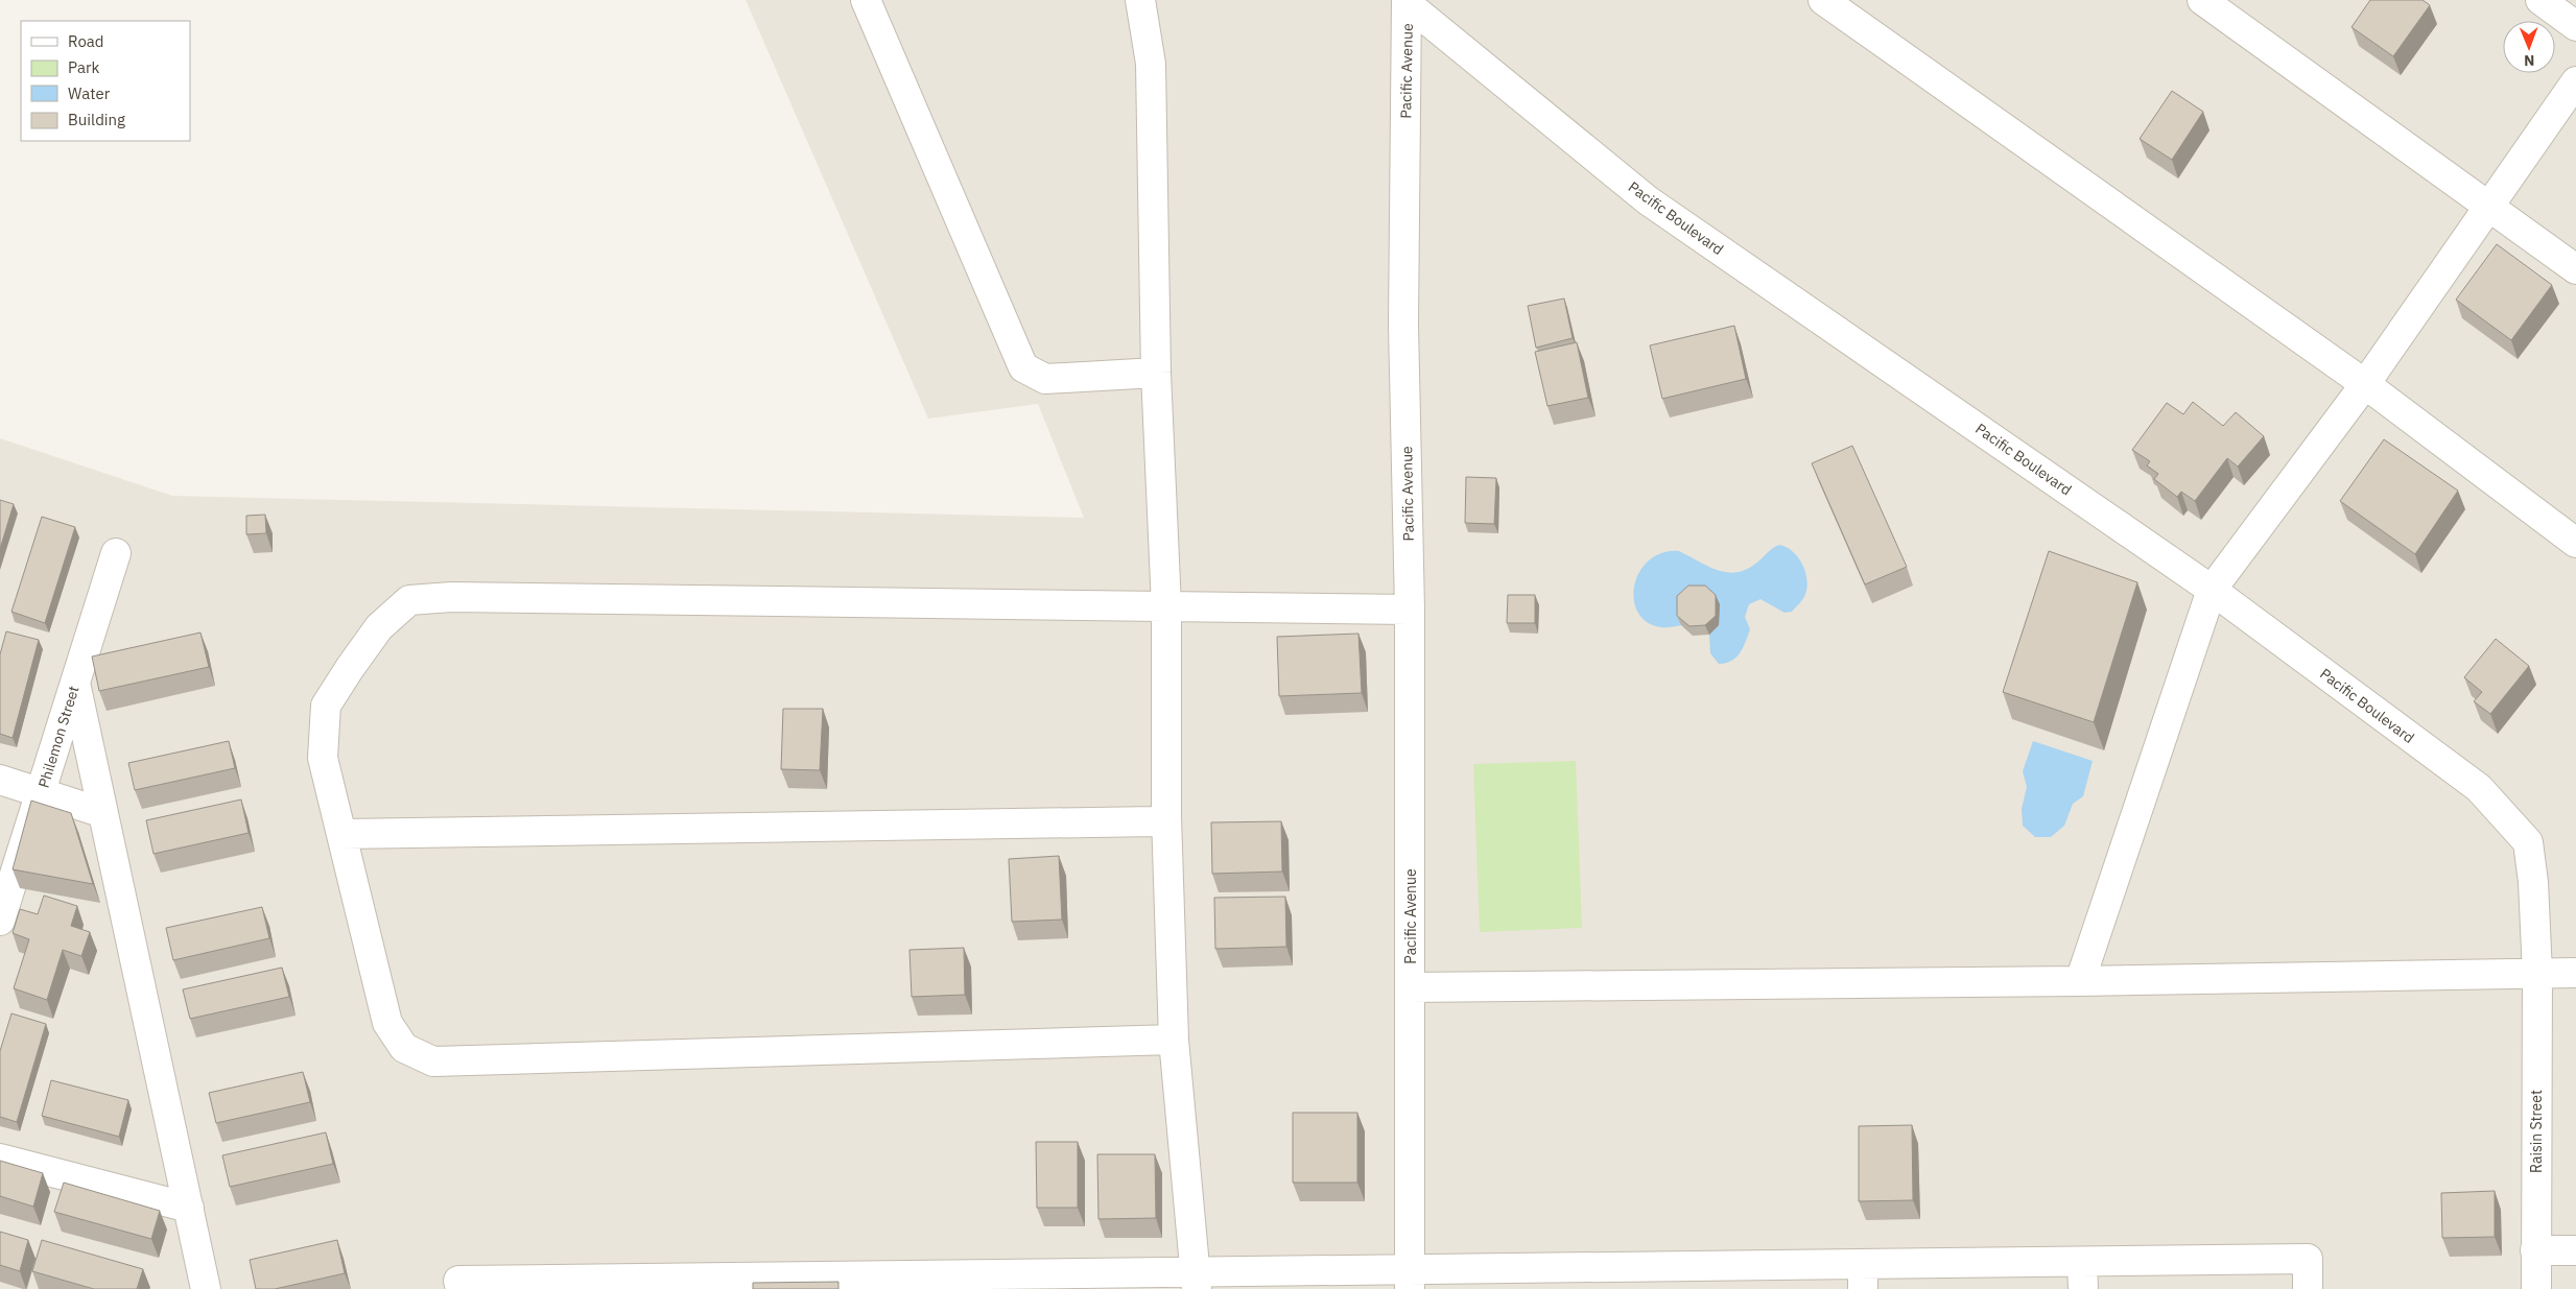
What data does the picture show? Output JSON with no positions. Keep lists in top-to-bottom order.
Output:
{
  "streets": {
    "street": [
      "Pacific Avenue",
      "Pacific Boulevard",
      "Philemon Street",
      "Raisin Street"
    ]
  },
  "crossings": [
    ["Pacific Avenue", "Pacific Boulevard"],
    ["Pacific Boulevard", "Raisin Street"]
  ],
  "legend": [
    "Road",
    "Park",
    "Water",
    "Building"
  ],
  "north": "bottom"
}
